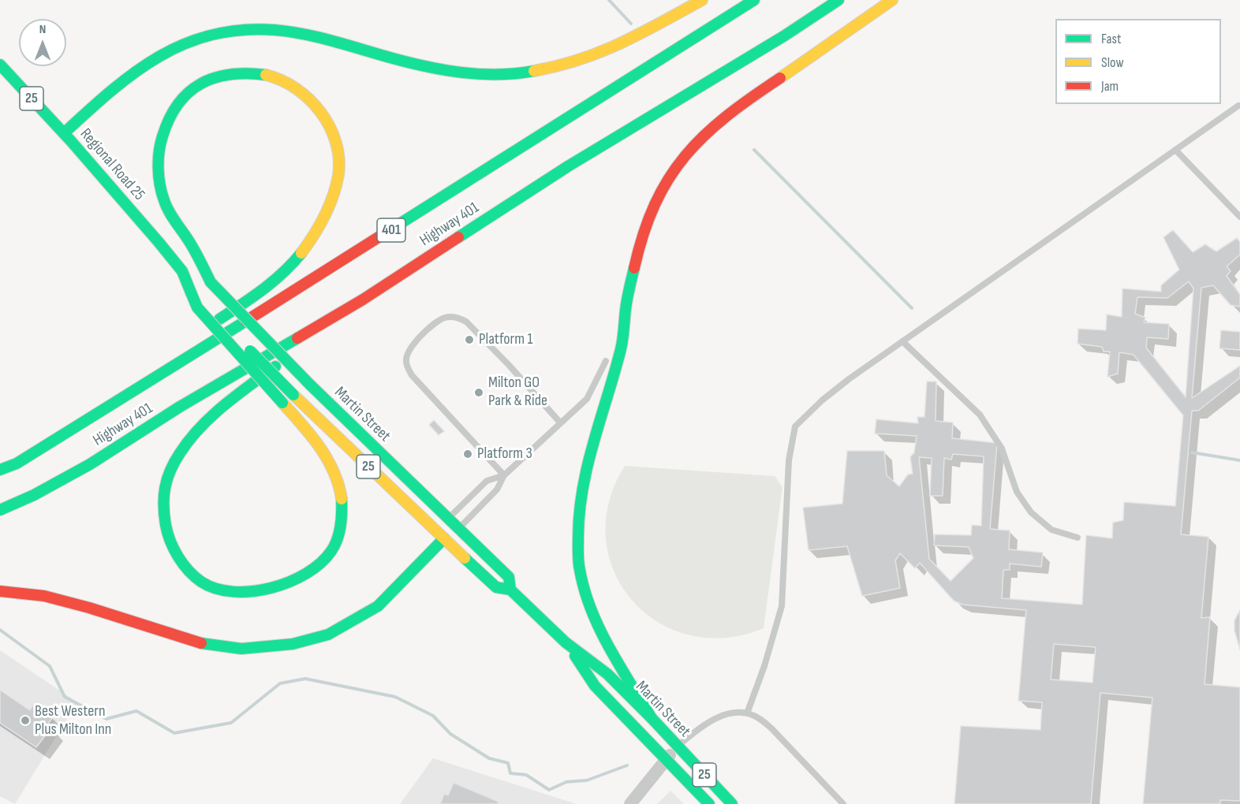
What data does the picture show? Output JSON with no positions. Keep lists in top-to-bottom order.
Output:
{
  "streets": {
    "main road": [
      "25",
      "Regional Road 25",
      "Highway 401",
      "401",
      "Martin Street"
    ]
  },
  "crossings": [
    ["Regional Road 25", "Highway 401"],
    ["Regional Road 25", "Martin Street"]
  ],
  "places": [
    "Platform 1",
    "Milton GO Park & Ride",
    "Platform 3",
    "Best Western Plus Milton Inn"
  ],
  "legend": ["Fast", "Slow", "Jam"],
  "north": "top"
}
